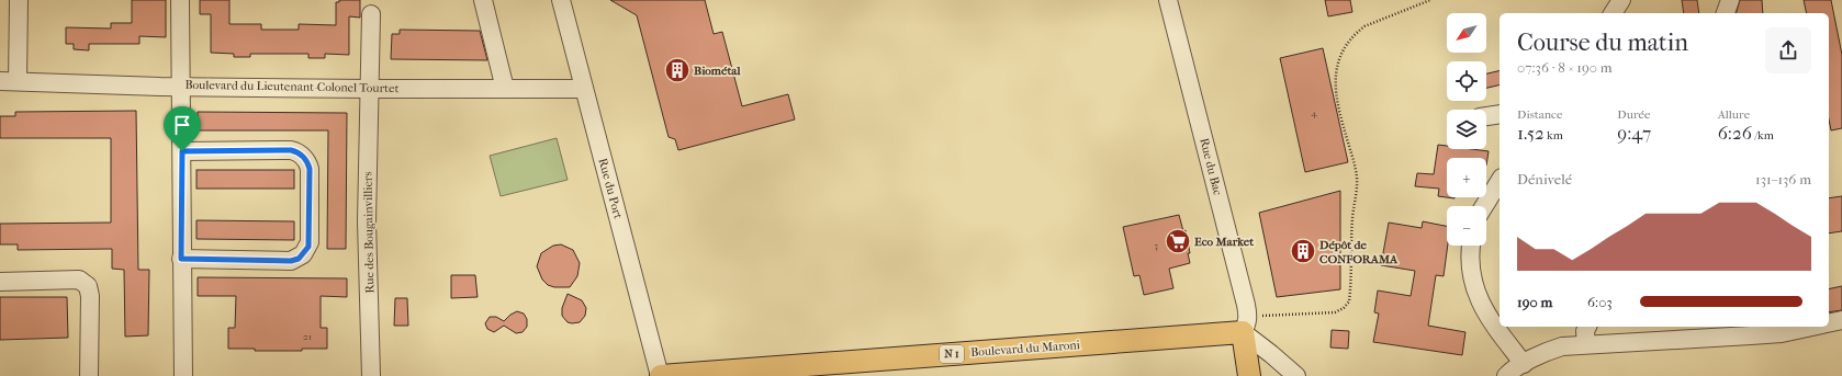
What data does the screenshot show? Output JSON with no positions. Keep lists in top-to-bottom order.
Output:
{
  "streets": {
    "main road": ["Boulevard du Maroni", "N 1"],
    "street": [
      "Boulevard du Lieutenant-Colonel Tourtet",
      "Rue du Bac",
      "Rue du Port",
      "Rue des Bougainvilliers"
    ]
  },
  "crossings": [
    ["Boulevard du Lieutenant-Colonel Tourtet", "Rue du Port"],
    ["Boulevard du Lieutenant-Colonel Tourtet", "Rue des Bougainvilliers"],
    ["Rue du Bac", "Boulevard du Maroni"],
    ["Rue du Port", "Boulevard du Maroni"]
  ],
  "places": {
    "building": ["Biométal", "Dépôt de CONFORAMA"],
    "supermarket": ["Eco Market"]
  },
  "house_numbers": ["4", "3", "21"],
  "north": "bottom left",
  "page": {
    "map_buttons": ["+", "−"],
    "heading": ["Course du matin", "07:36 · 8 × 190 m"],
    "stats": [
      ["Distance", "1.52 km"],
      ["Durée", "9:47"],
      ["Allure", "6:26 /km"]
    ],
    "chart": ["Dénivelé", "131–136 m"],
    "list": [
      {
        "name": "190 m",
        "note": "6:03"
      }
    ]
  }
}
